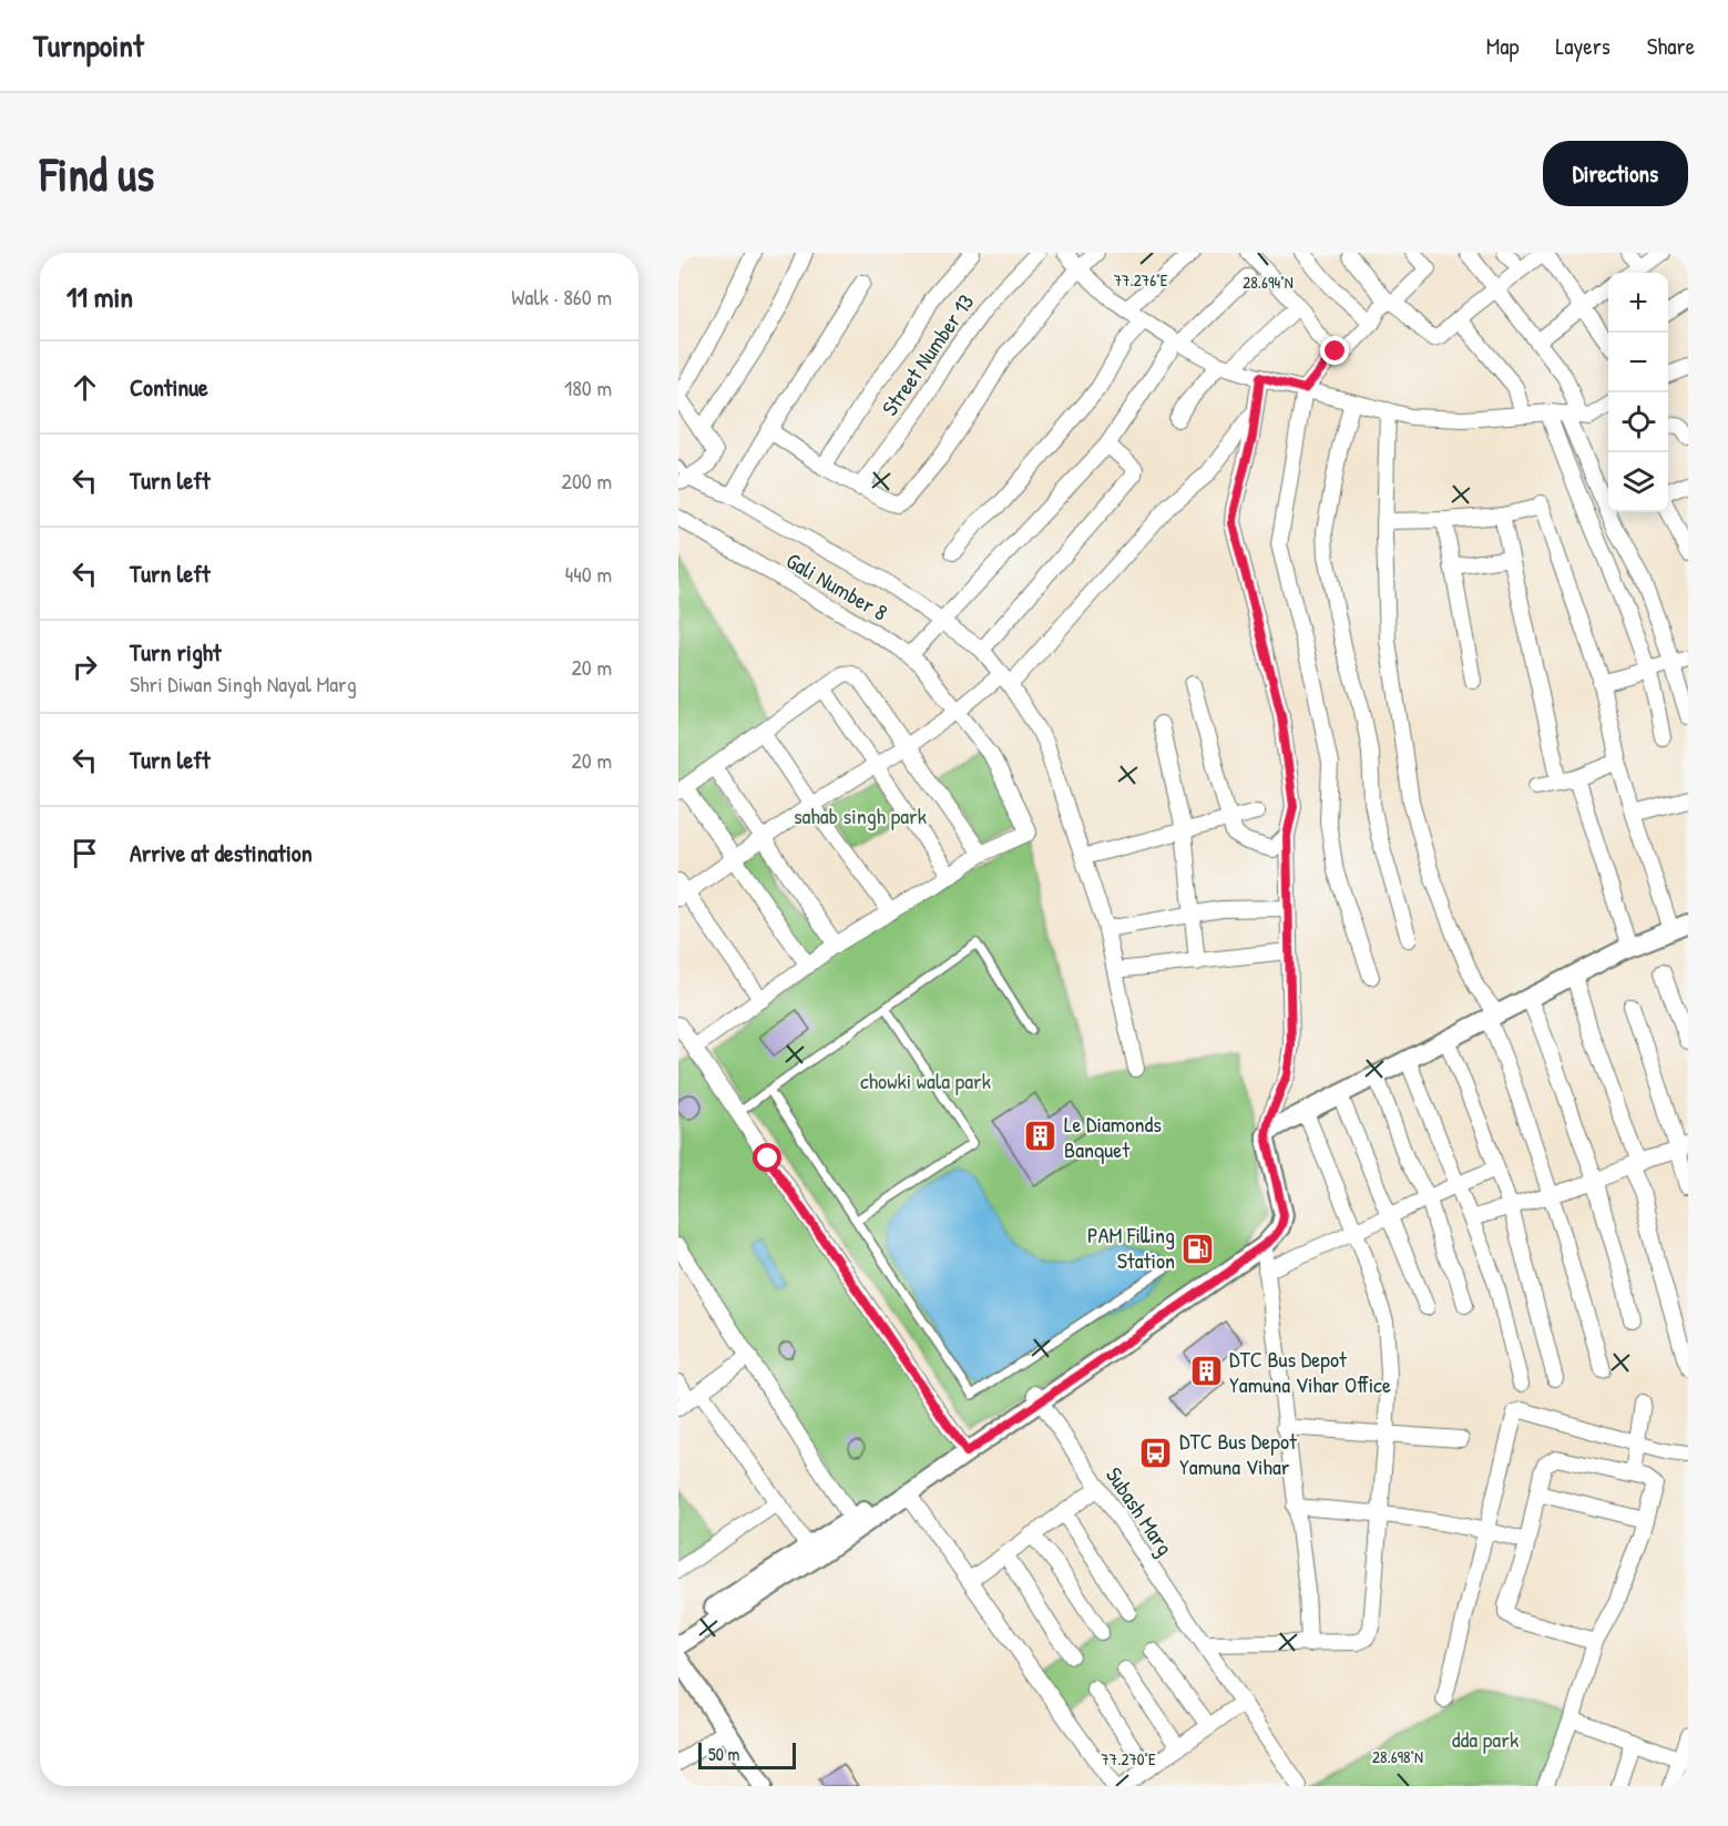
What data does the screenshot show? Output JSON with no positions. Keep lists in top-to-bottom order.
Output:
{
  "streets": {
    "street": ["Street Number 13", "Gali Number 8", "Subash Marg"]
  },
  "parks": ["sahab singh park", "chowki wala park", "dda park"],
  "places": {
    "building": ["Le Diamonds Banquet", "DTC Bus Depot Yamuna Vihar Office"],
    "fuel station": ["PAM Filling Station"],
    "bus stop": ["DTC Bus Depot Yamuna Vihar"]
  },
  "scale_bar": "50 m",
  "page": {
    "header": "Turnpoint",
    "nav": ["Map", "Layers", "Share"],
    "buttons": "Directions",
    "title": "Find us",
    "heading": ["11 min", "Walk · 860 m"],
    "map_buttons": ["+", "−"],
    "list": [
      ["Continue", "180 m"],
      ["Turn left", "200 m"],
      ["Turn left", "440 m"],
      ["Turn right", "Shri Diwan Singh Nayal Marg", "20 m"],
      ["Turn left", "20 m"],
      "Arrive at destination"
    ],
    "scale": "50 m"
  },
  "coordinates": [
    "77.276°E",
    "28.694°N",
    "28.698°N",
    "77.270°E"
  ]
}
